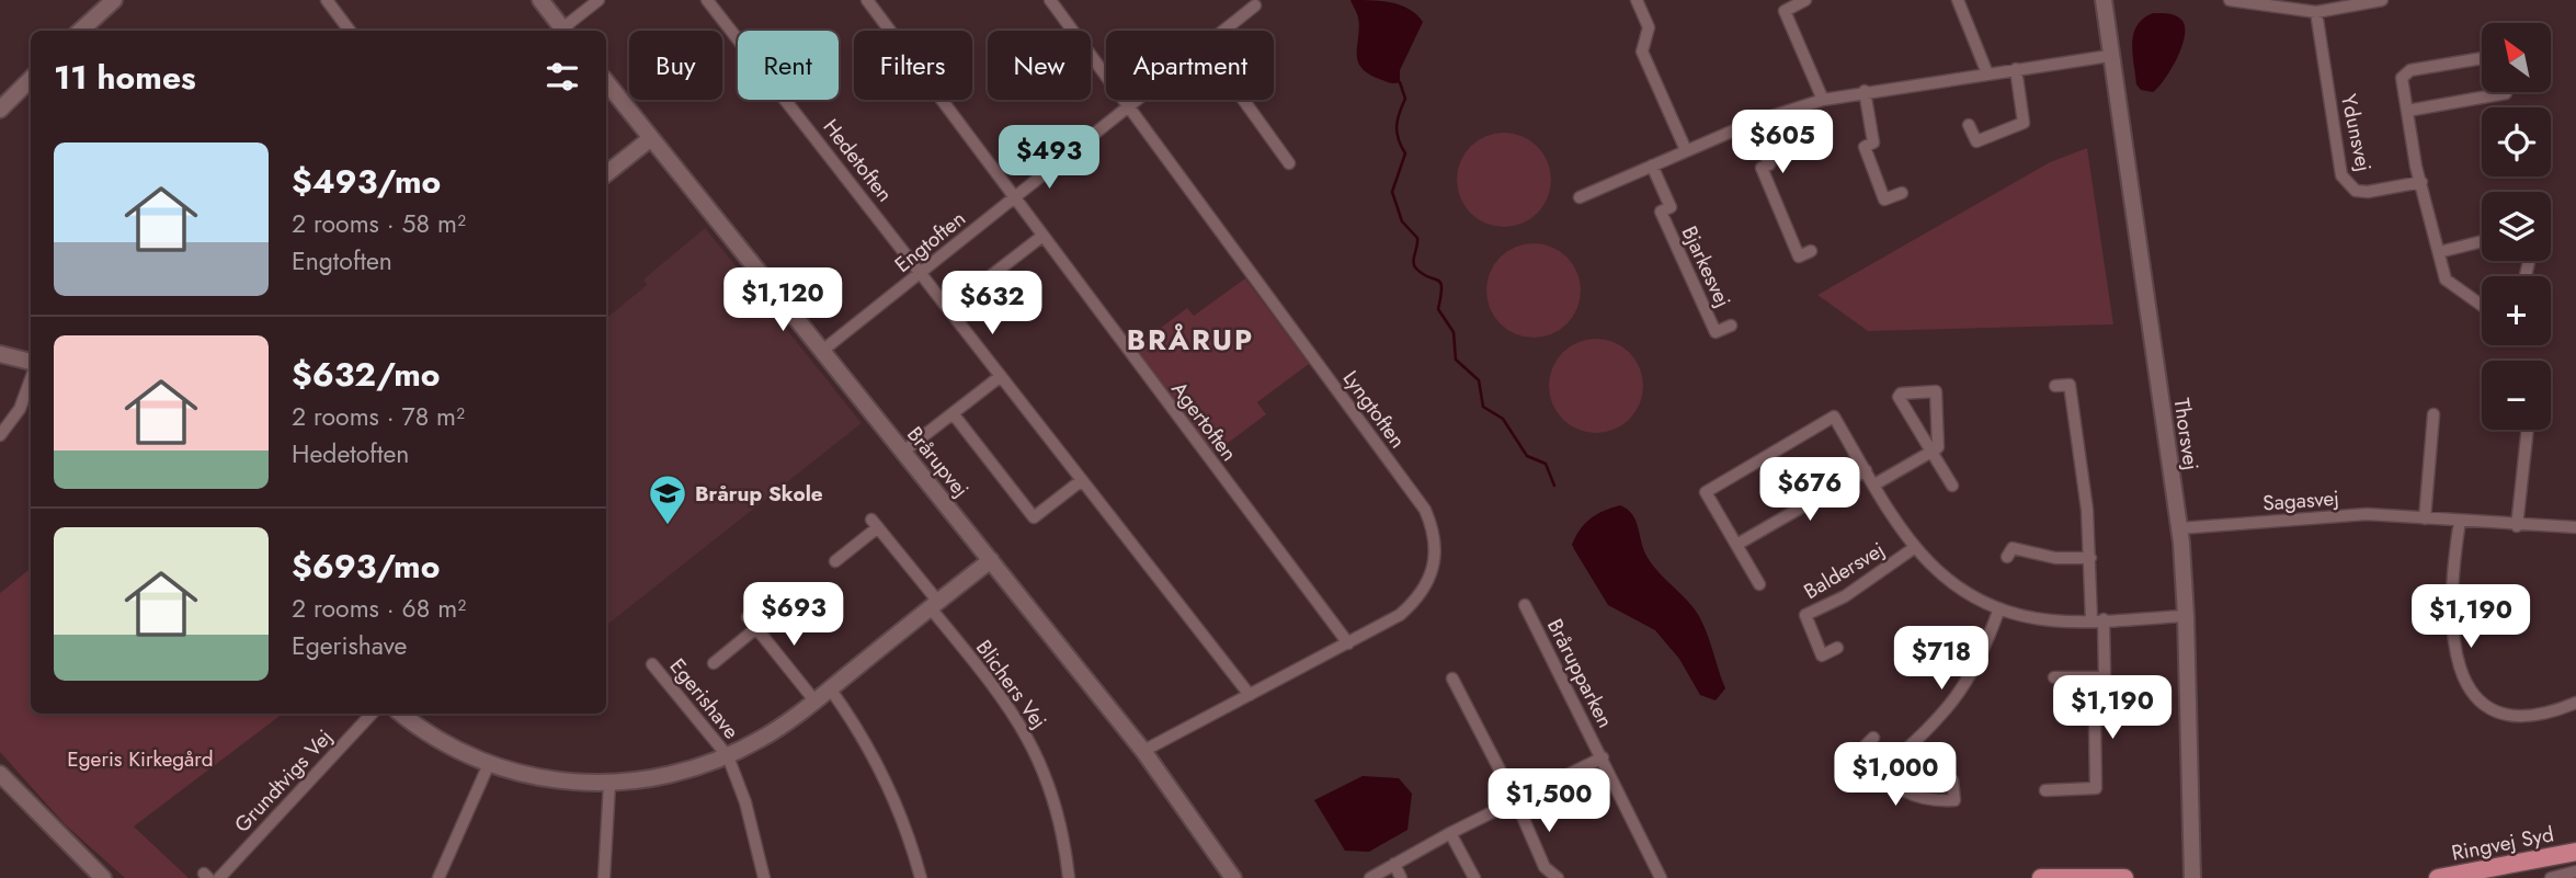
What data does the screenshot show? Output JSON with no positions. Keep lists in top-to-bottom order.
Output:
{
  "streets": {
    "main road": ["Ringvej Syd"],
    "street": [
      "Ydunsvej",
      "Hedetoften",
      "Engtoften",
      "Bjarkesvej",
      "Lyngtoften",
      "Agertoften",
      "Thorsvej",
      "Brårupvej",
      "Sagasvej",
      "Baldersvej",
      "Brårupparken",
      "Blichers Vej",
      "Egerishave",
      "Grundtvigs Vej"
    ]
  },
  "crossings": [
    ["Hedetoften", "Engtoften"],
    ["Hedetoften", "Lyngtoften"],
    ["Engtoften", "Lyngtoften"],
    ["Engtoften", "Agertoften"],
    ["Engtoften", "Brårupvej"],
    ["Lyngtoften", "Agertoften"],
    ["Lyngtoften", "Brårupvej"],
    ["Thorsvej", "Sagasvej"],
    ["Thorsvej", "Baldersvej"]
  ],
  "districts": ["BRÅRUP"],
  "parks": ["Egeris Kirkegård"],
  "places": {
    "school or university": ["Brårup Skole"]
  },
  "north": "top left",
  "page": {
    "map_buttons": ["+", "−"],
    "chip": [
      "Buy",
      "Rent",
      "Filters",
      "New",
      "Apartment"
    ],
    "heading": "11 homes",
    "price": [
      "$605",
      "$493",
      "$1,120",
      "$632",
      "$676",
      "$693",
      "$1,190",
      "$718",
      "$1,190",
      "$1,000",
      "$1,500"
    ],
    "list": [
      {
        "name": "$493/mo",
        "note": "2 rooms · 58 m² · Engtoften"
      },
      {
        "name": "$632/mo",
        "note": "2 rooms · 78 m² · Hedetoften"
      },
      {
        "name": "$693/mo",
        "note": "2 rooms · 68 m² · Egerishave"
      }
    ]
  }
}
